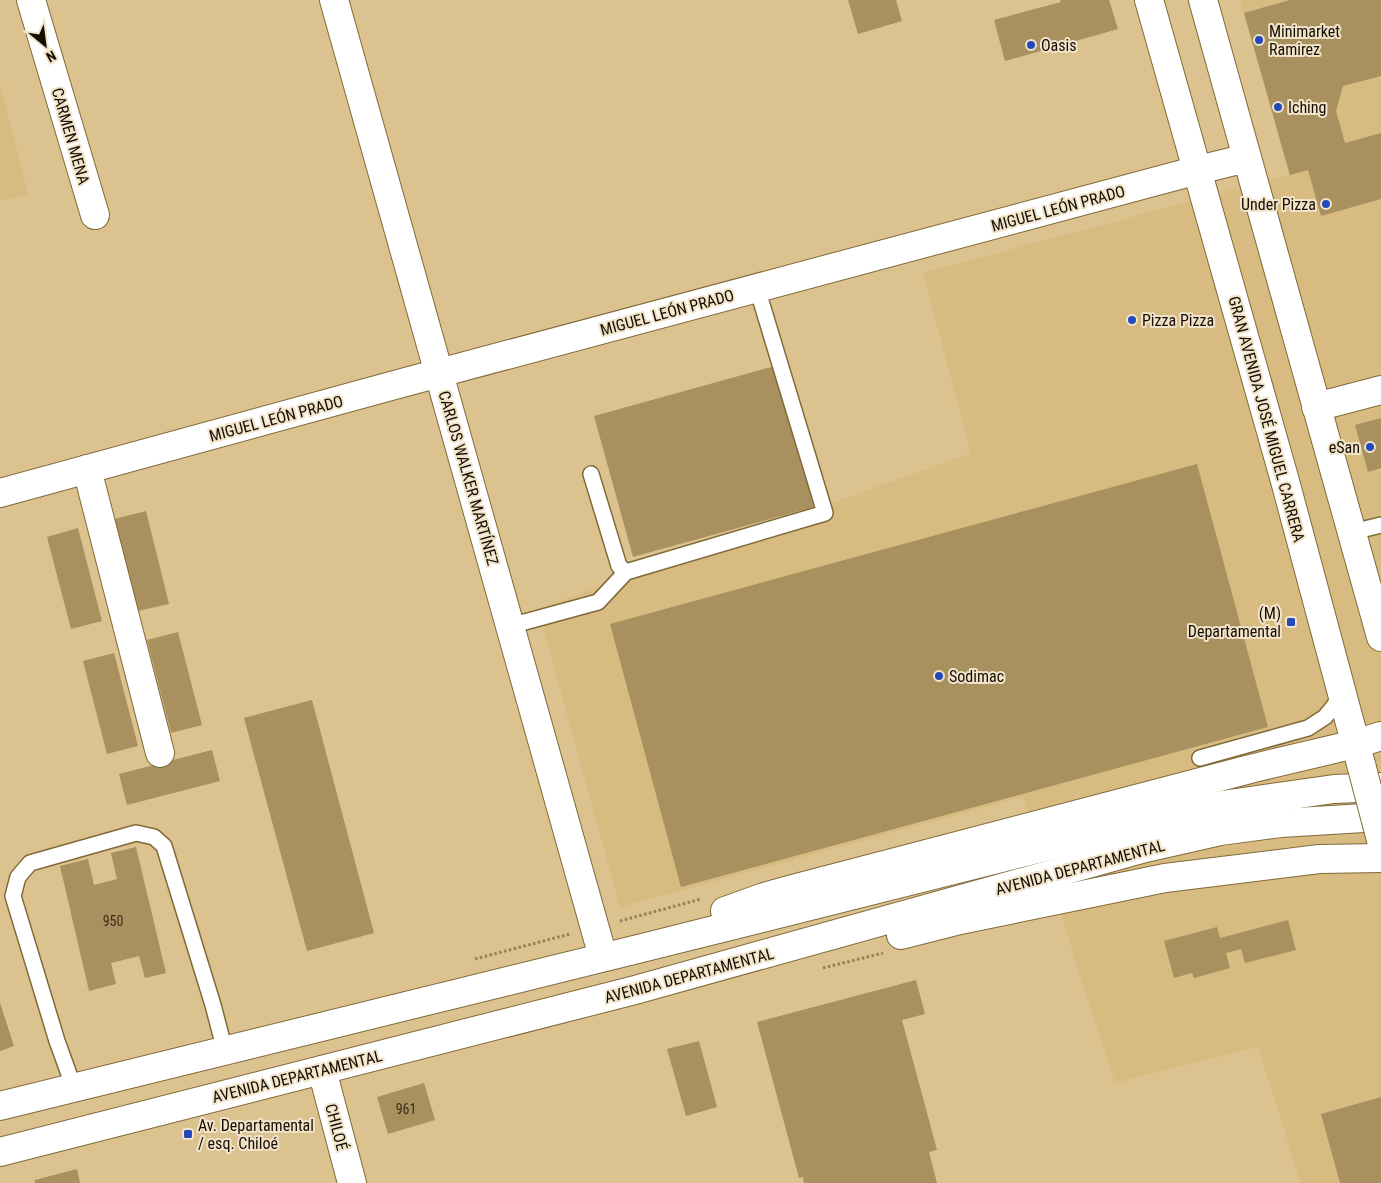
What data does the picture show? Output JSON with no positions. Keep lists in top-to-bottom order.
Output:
{
  "streets": {
    "main road": [
      "CARMEN MENA",
      "MIGUEL LEÓN PRADO",
      "GRAN AVENIDA JOSÉ MIGUEL CARRERA",
      "CARLOS WALKER MARTÍNEZ",
      "AVENIDA DEPARTAMENTAL",
      "CHILOÉ"
    ]
  },
  "crossings": [
    ["MIGUEL LEÓN PRADO", "GRAN AVENIDA JOSÉ MIGUEL CARRERA"],
    ["MIGUEL LEÓN PRADO", "CARLOS WALKER MARTÍNEZ"],
    ["CARLOS WALKER MARTÍNEZ", "AVENIDA DEPARTAMENTAL"],
    ["AVENIDA DEPARTAMENTAL", "CHILOÉ"]
  ],
  "places": {
    "other": [
      "Minimarket Ramirez",
      "Oasis",
      "Iching",
      "Under Pizza",
      "Pizza Pizza",
      "eSan",
      "Sodimac"
    ],
    "transit": ["(M) Departamental", "Av. Departamental / esq. Chiloé"]
  },
  "house_numbers": ["950", "961"],
  "north": "bottom right"
}
